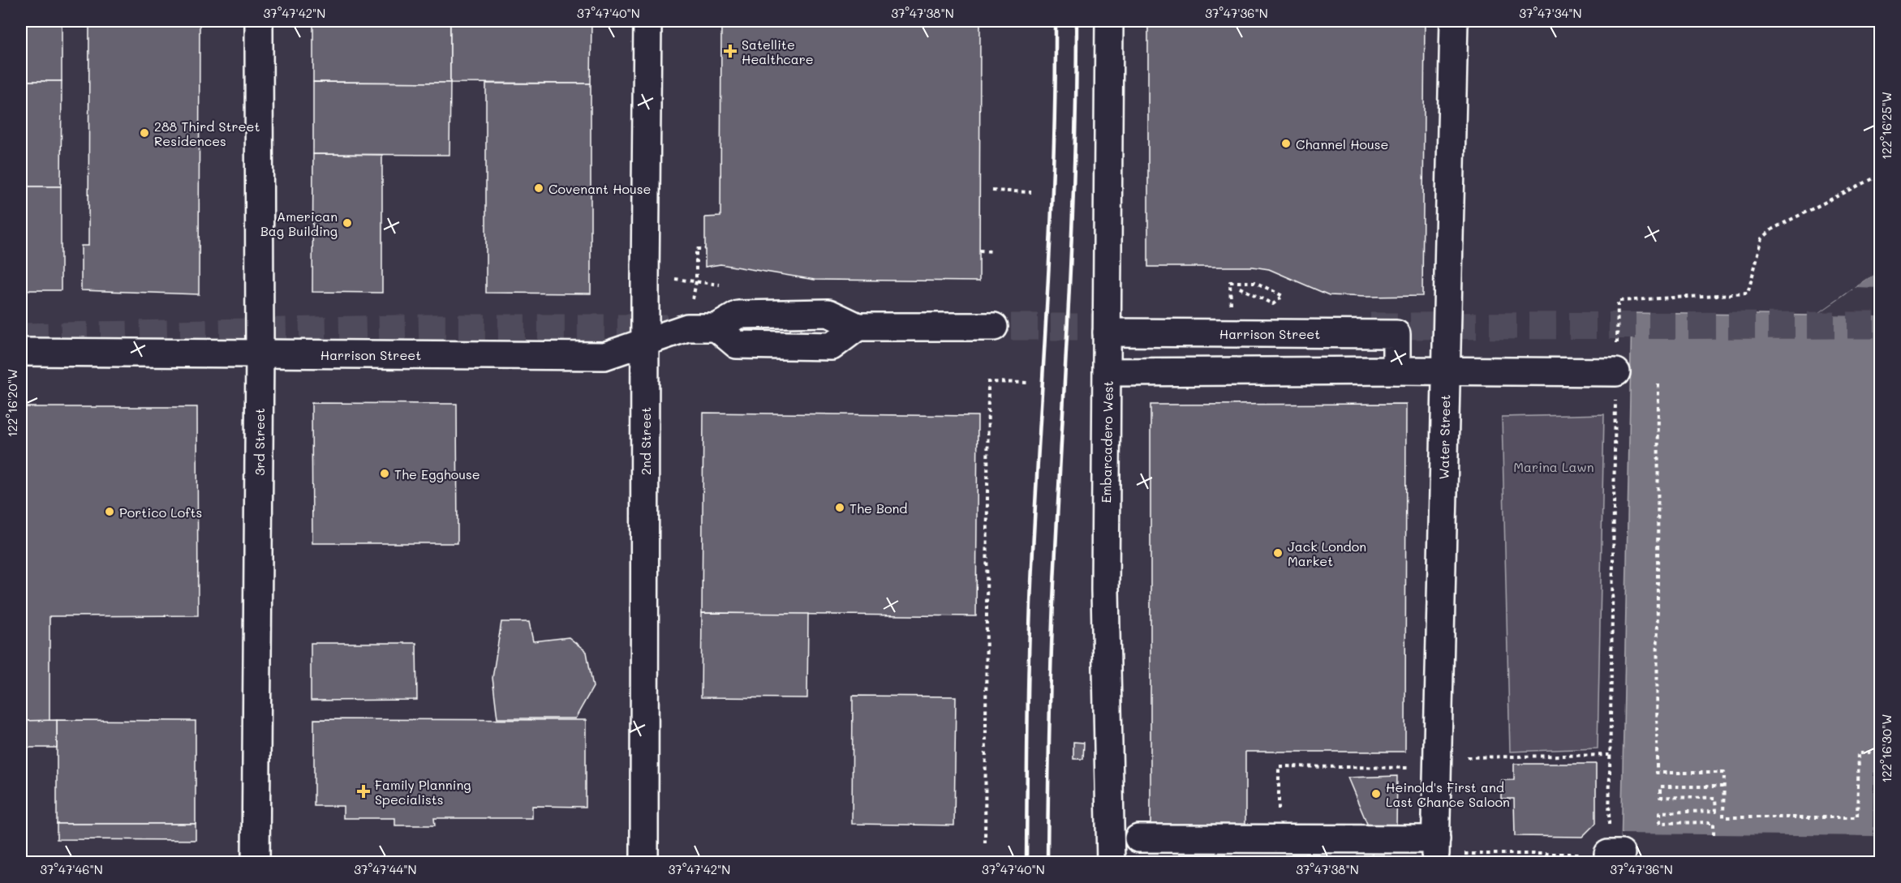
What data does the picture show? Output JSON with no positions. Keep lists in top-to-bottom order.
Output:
{
  "streets": {
    "street": [
      "Harrison Street",
      "Water Street",
      "2nd Street",
      "3rd Street",
      "Embarcadero West"
    ]
  },
  "crossings": [
    ["Harrison Street", "2nd Street"],
    ["Harrison Street", "3rd Street"],
    ["Harrison Street", "Embarcadero West"]
  ],
  "parks": ["Marina Lawn"],
  "places": {
    "health": ["Satellite Healthcare", "Family Planning Specialists"],
    "other": [
      "288 Third Street Residences",
      "Channel House",
      "Covenant House",
      "American Bag Building",
      "The Egghouse",
      "The Bond",
      "Portico Lofts",
      "Jack London Market",
      "Heinold's First and Last Chance Saloon"
    ]
  },
  "coordinates": [
    "37°47'42\"N",
    "37°47'40\"N",
    "37°47'38\"N",
    "37°47'36\"N",
    "37°47'34\"N",
    "122°16'25\"W",
    "122°16'20\"W",
    "122°16'30\"W",
    "37°47'46\"N",
    "37°47'44\"N"
  ]
}
